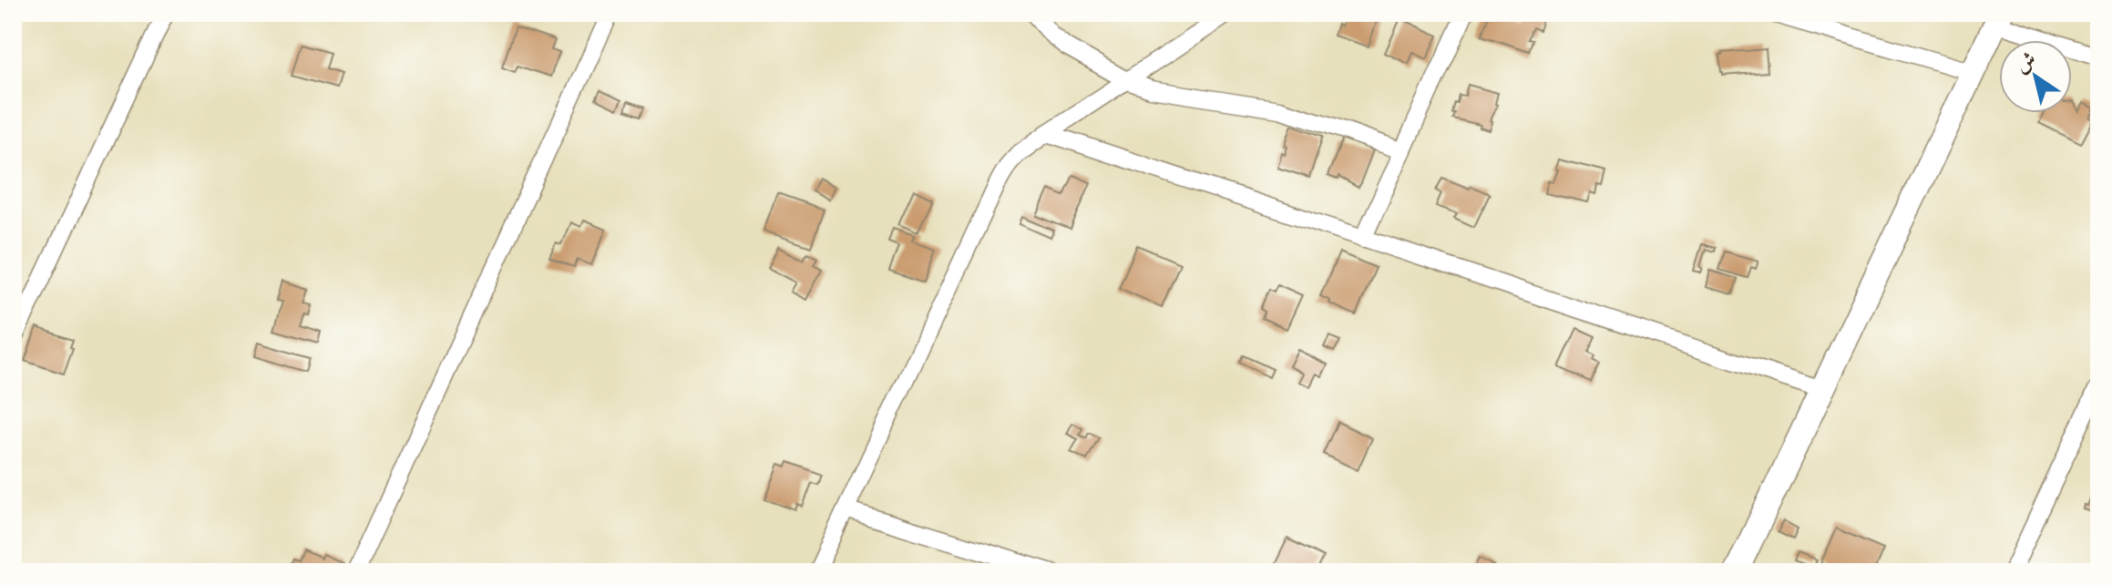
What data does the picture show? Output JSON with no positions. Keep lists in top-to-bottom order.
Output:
{
  "north": "top left"
}
